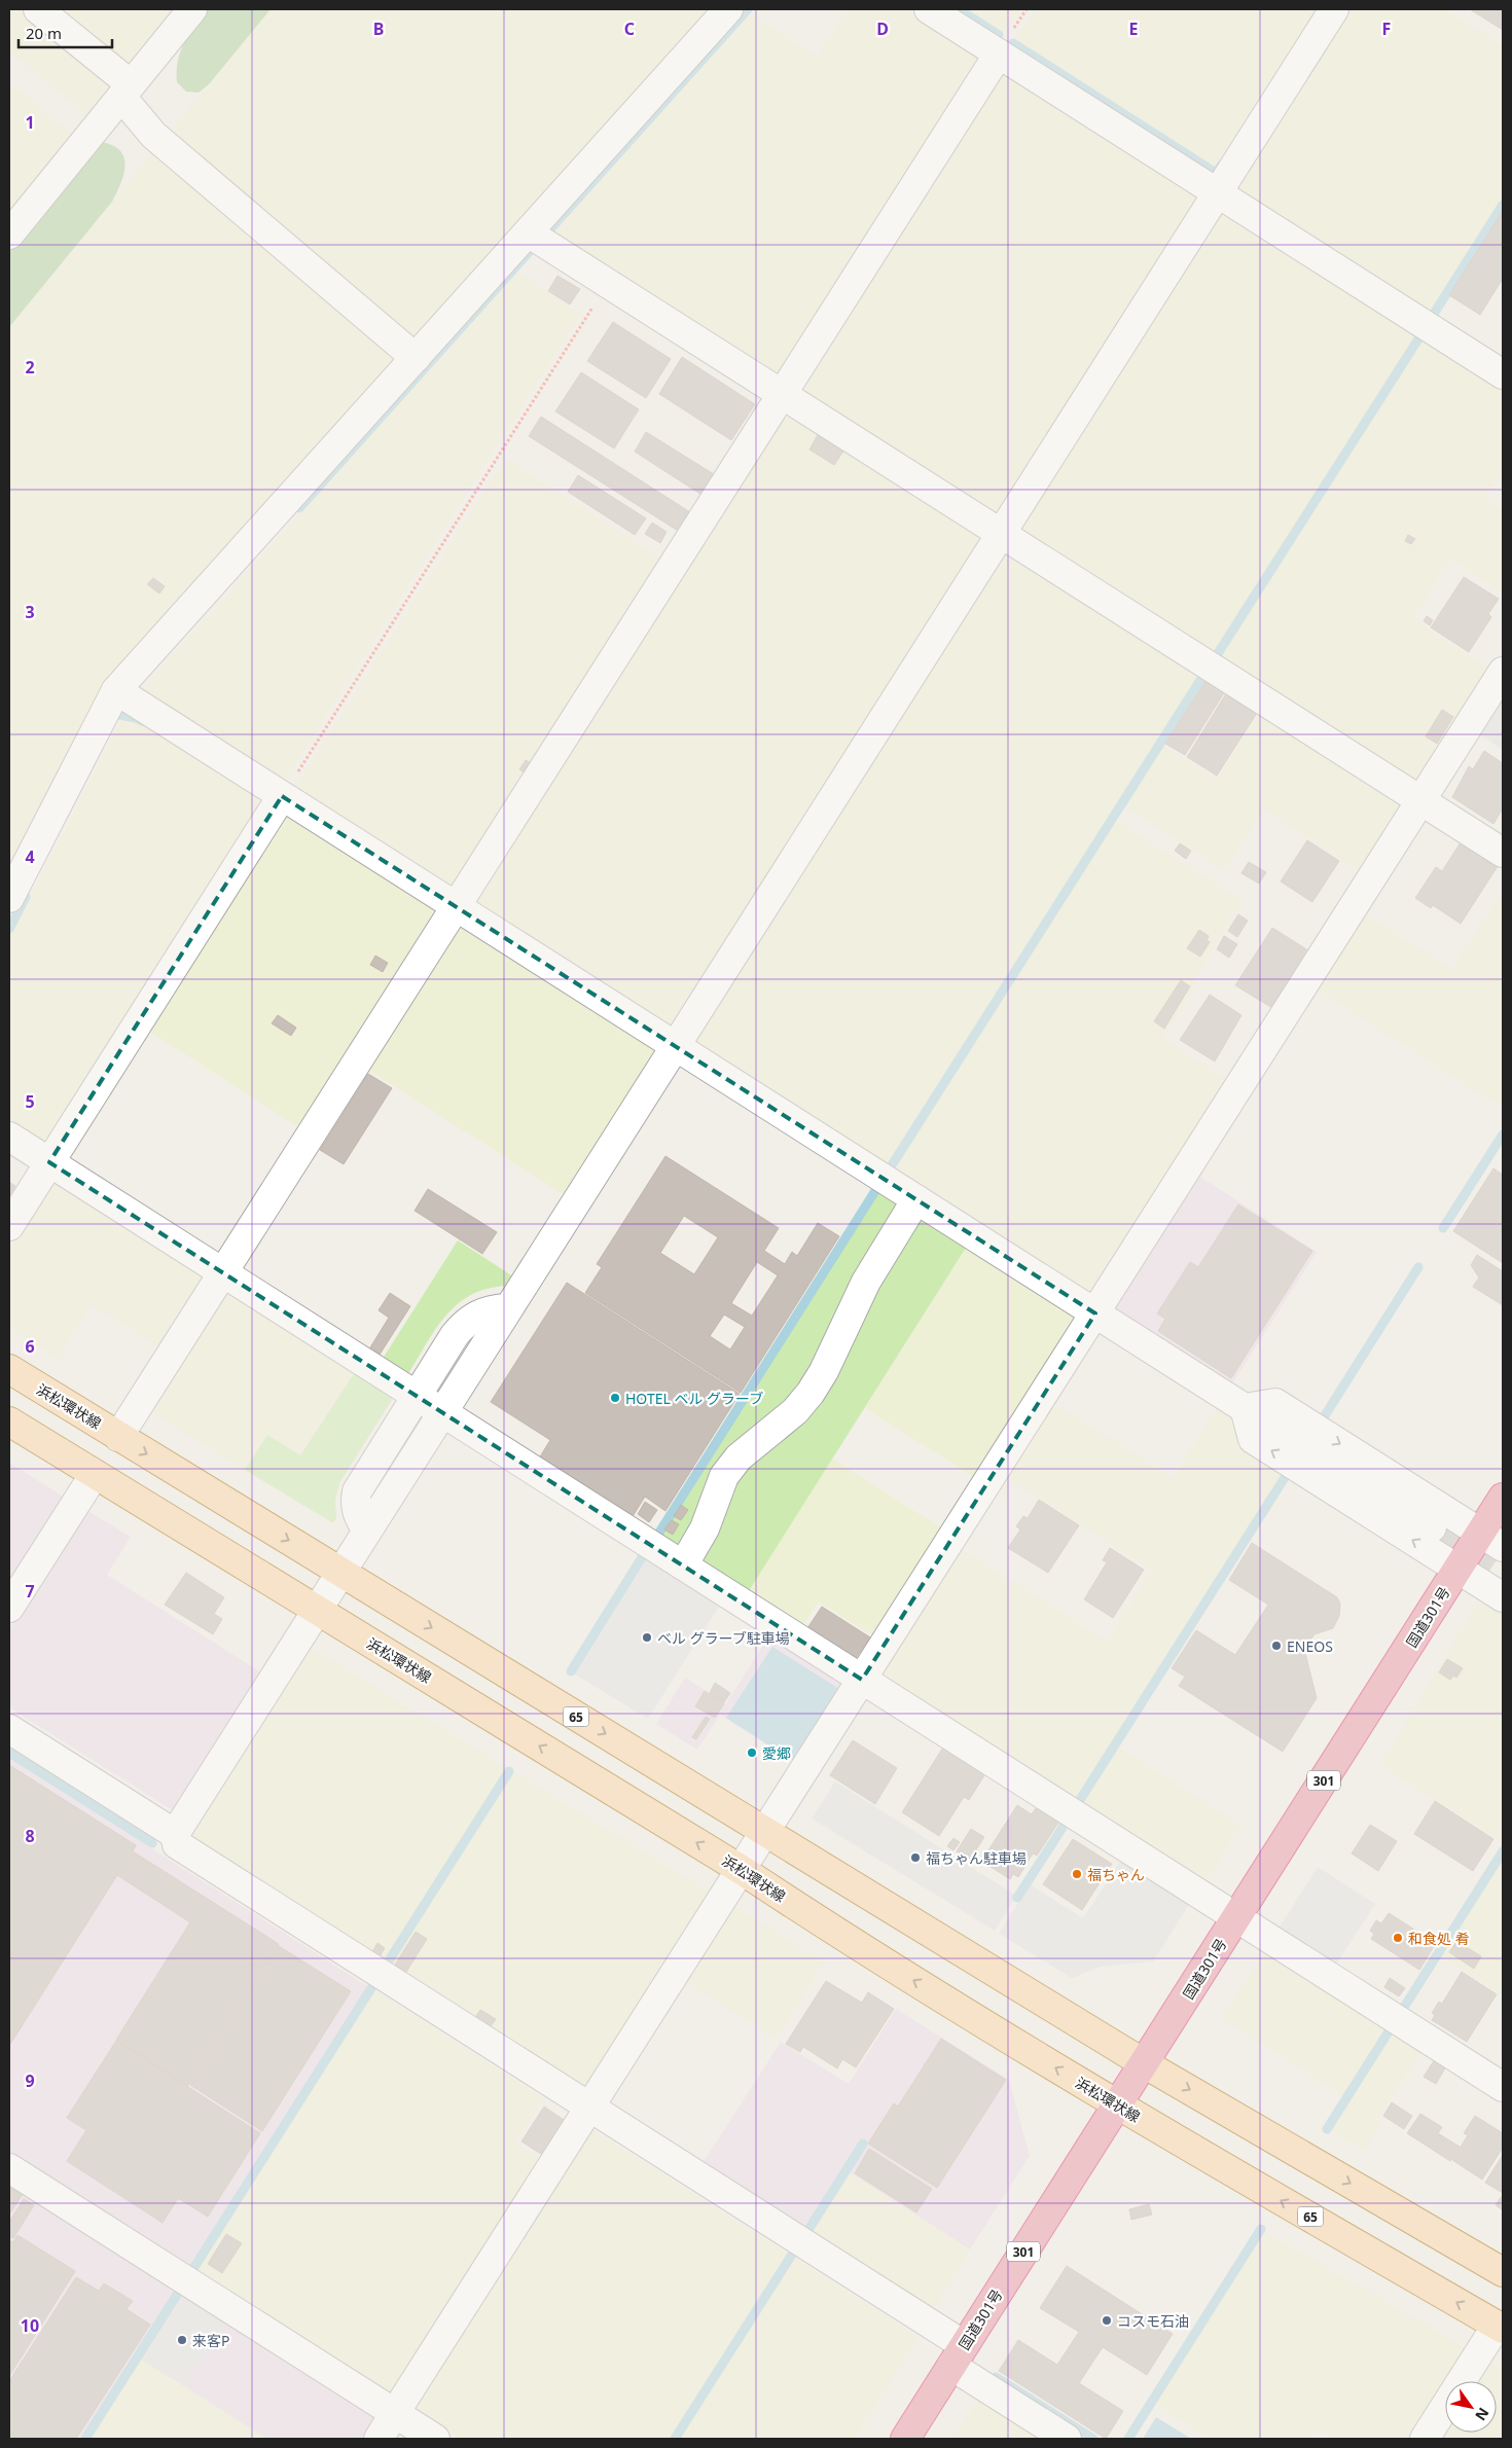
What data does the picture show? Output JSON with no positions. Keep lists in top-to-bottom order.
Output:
{
  "streets": {
    "highway": ["国道301号", "301"],
    "main road": ["浜松環状線", "65"]
  },
  "crossings": [
    ["浜松環状線", "国道301号"]
  ],
  "places": [
    "HOTEL ベル グラーブ",
    "ベル グラーブ駐車場",
    "ENEOS",
    "愛郷",
    "福ちゃん駐車場",
    "福ちゃん",
    "和食処 肴",
    "コスモ石油",
    "来客P"
  ],
  "scale_bar": "20 m",
  "north": "bottom right",
  "grid": {
    "columns": [
      "B",
      "C",
      "D",
      "E",
      "F"
    ],
    "rows": [
      "1",
      "2",
      "3",
      "4",
      "5",
      "6",
      "7",
      "8",
      "9",
      "10"
    ]
  }
}
